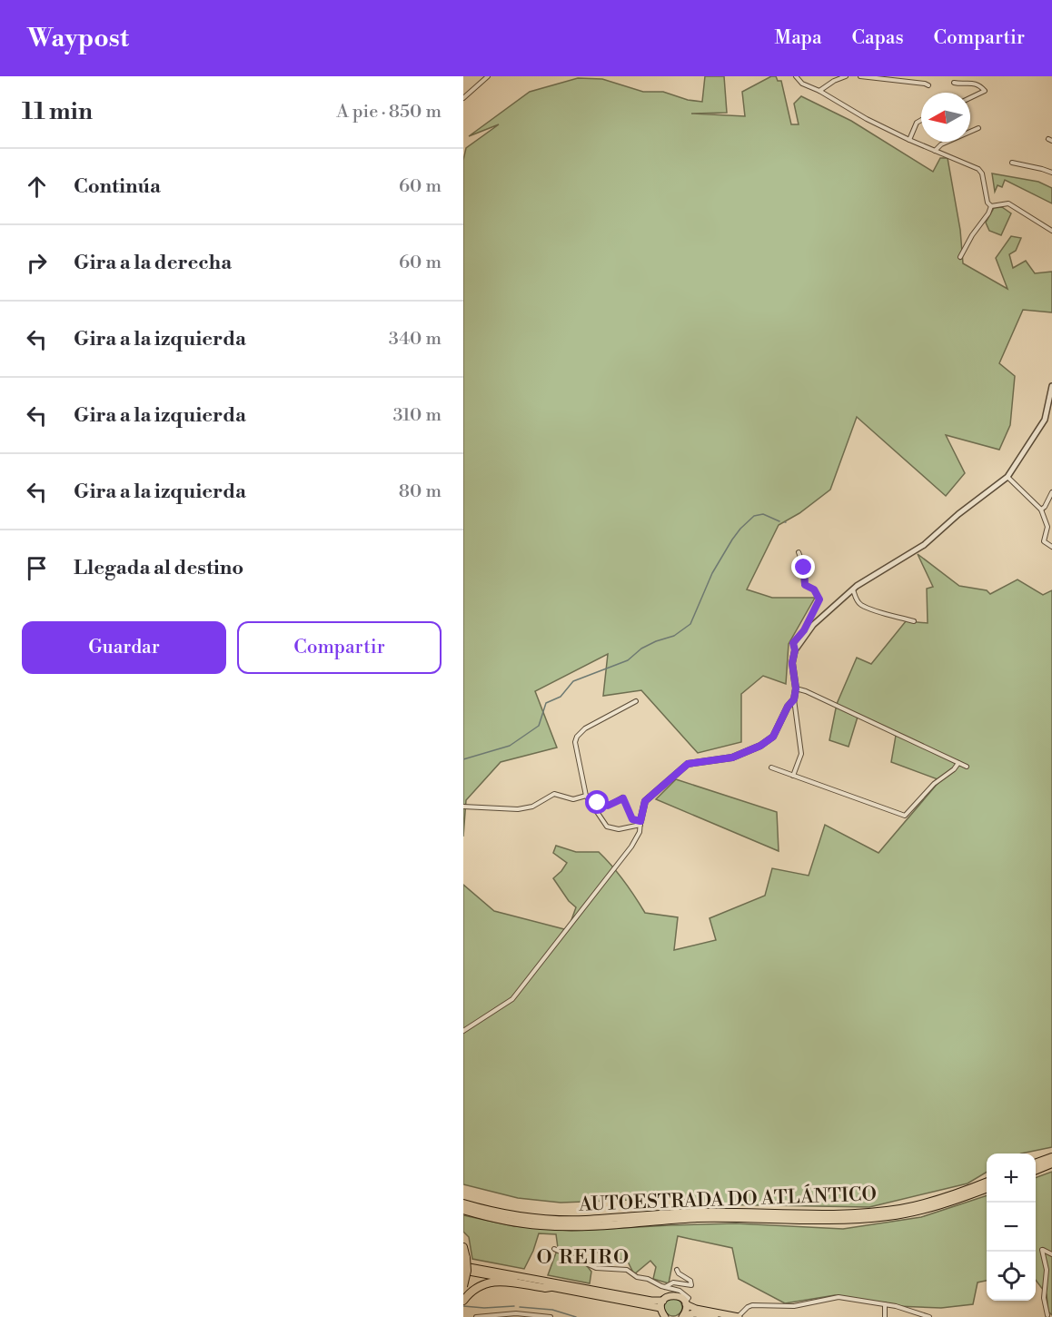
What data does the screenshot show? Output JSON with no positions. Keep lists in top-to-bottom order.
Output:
{
  "streets": {
    "highway": ["AUTOESTRADA DO ATLÁNTICO"]
  },
  "districts": ["O REIRO"],
  "north": "left",
  "page": {
    "header": "Waypost",
    "nav": ["Mapa", "Capas", "Compartir"],
    "heading": ["11 min", "A pie · 850 m"],
    "list": [
      ["Continúa", "60 m"],
      ["Gira a la derecha", "60 m"],
      ["Gira a la izquierda", "340 m"],
      ["Gira a la izquierda", "310 m"],
      ["Gira a la izquierda", "80 m"],
      "Llegada al destino"
    ],
    "buttons": ["Guardar", "Compartir"],
    "map_buttons": ["+", "−"]
  }
}
